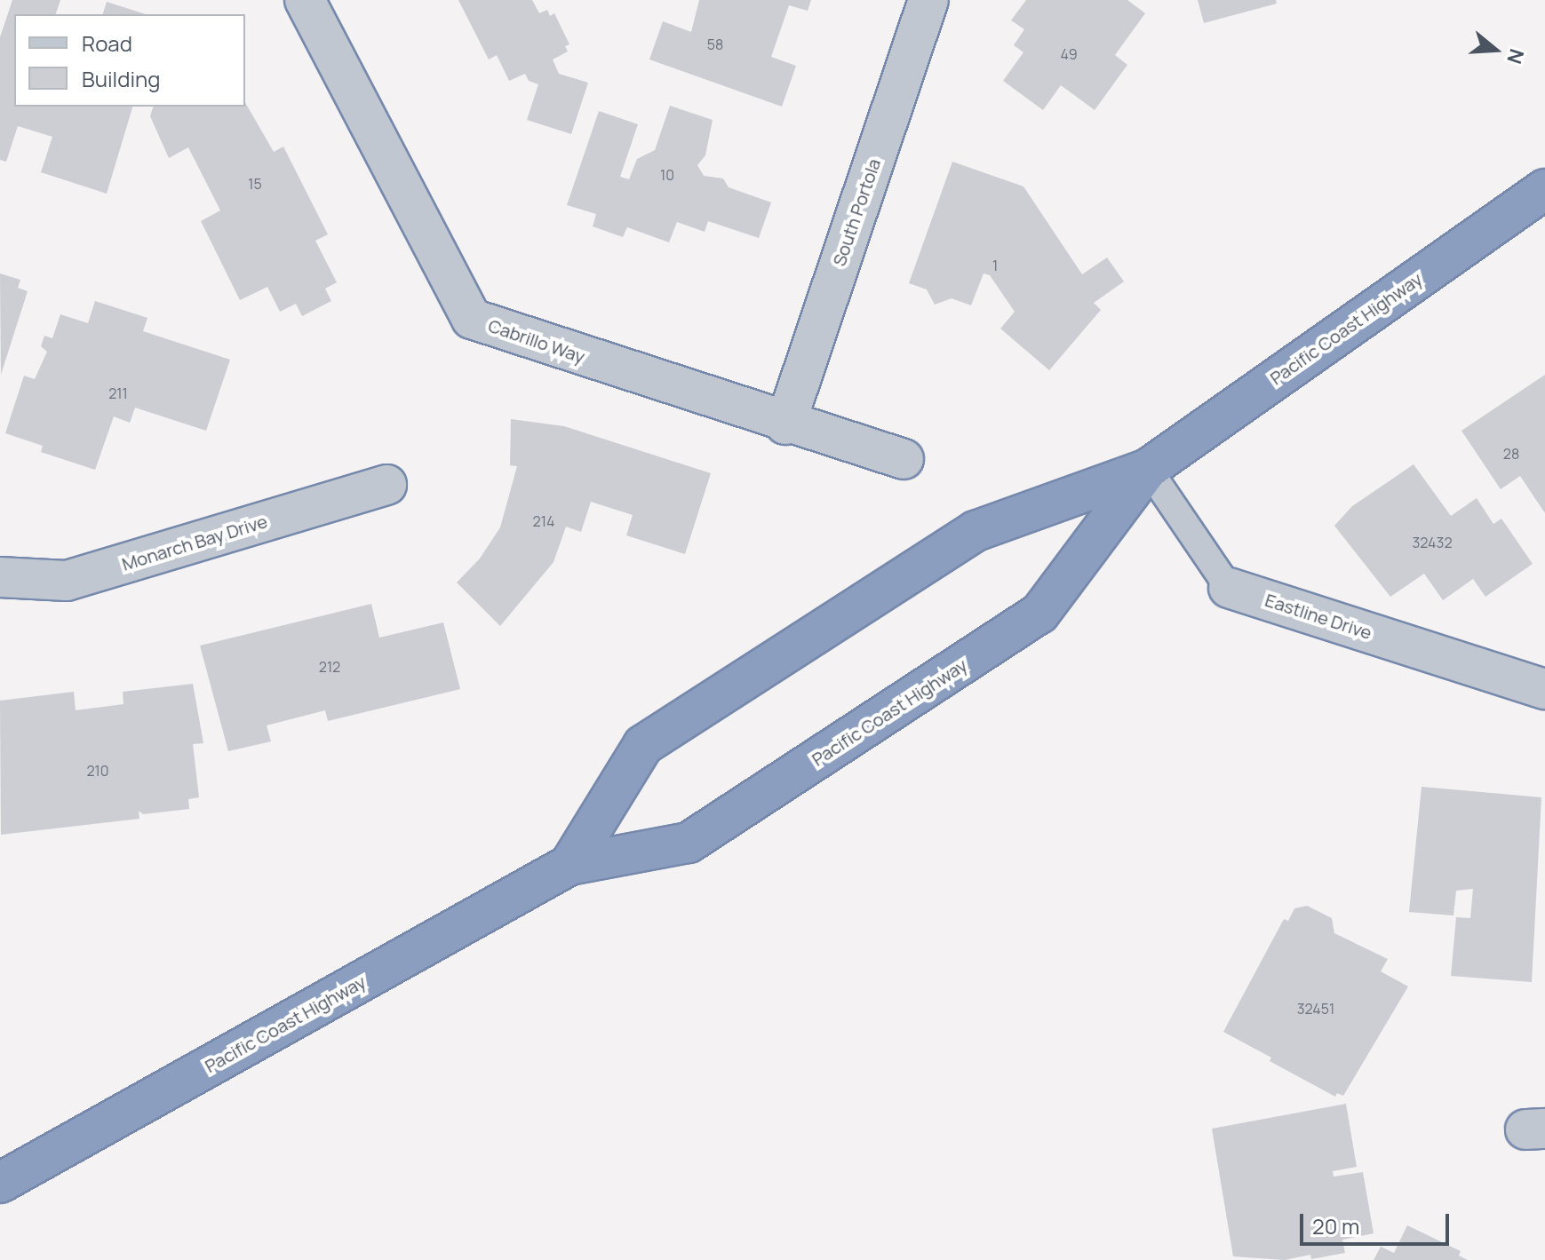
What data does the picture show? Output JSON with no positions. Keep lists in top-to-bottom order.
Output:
{
  "streets": {
    "highway": ["Pacific Coast Highway"],
    "street": [
      "South Portola",
      "Cabrillo Way",
      "Monarch Bay Drive",
      "Eastline Drive"
    ]
  },
  "crossings": [
    ["South Portola", "Cabrillo Way"],
    ["Pacific Coast Highway", "Eastline Drive"]
  ],
  "house_numbers": [
    "58",
    "49",
    "10",
    "15",
    "1",
    "211",
    "28",
    "214",
    "32432",
    "212",
    "210",
    "32451"
  ],
  "legend": ["Road", "Building"],
  "scale_bar": "20 m",
  "north": "right"
}
